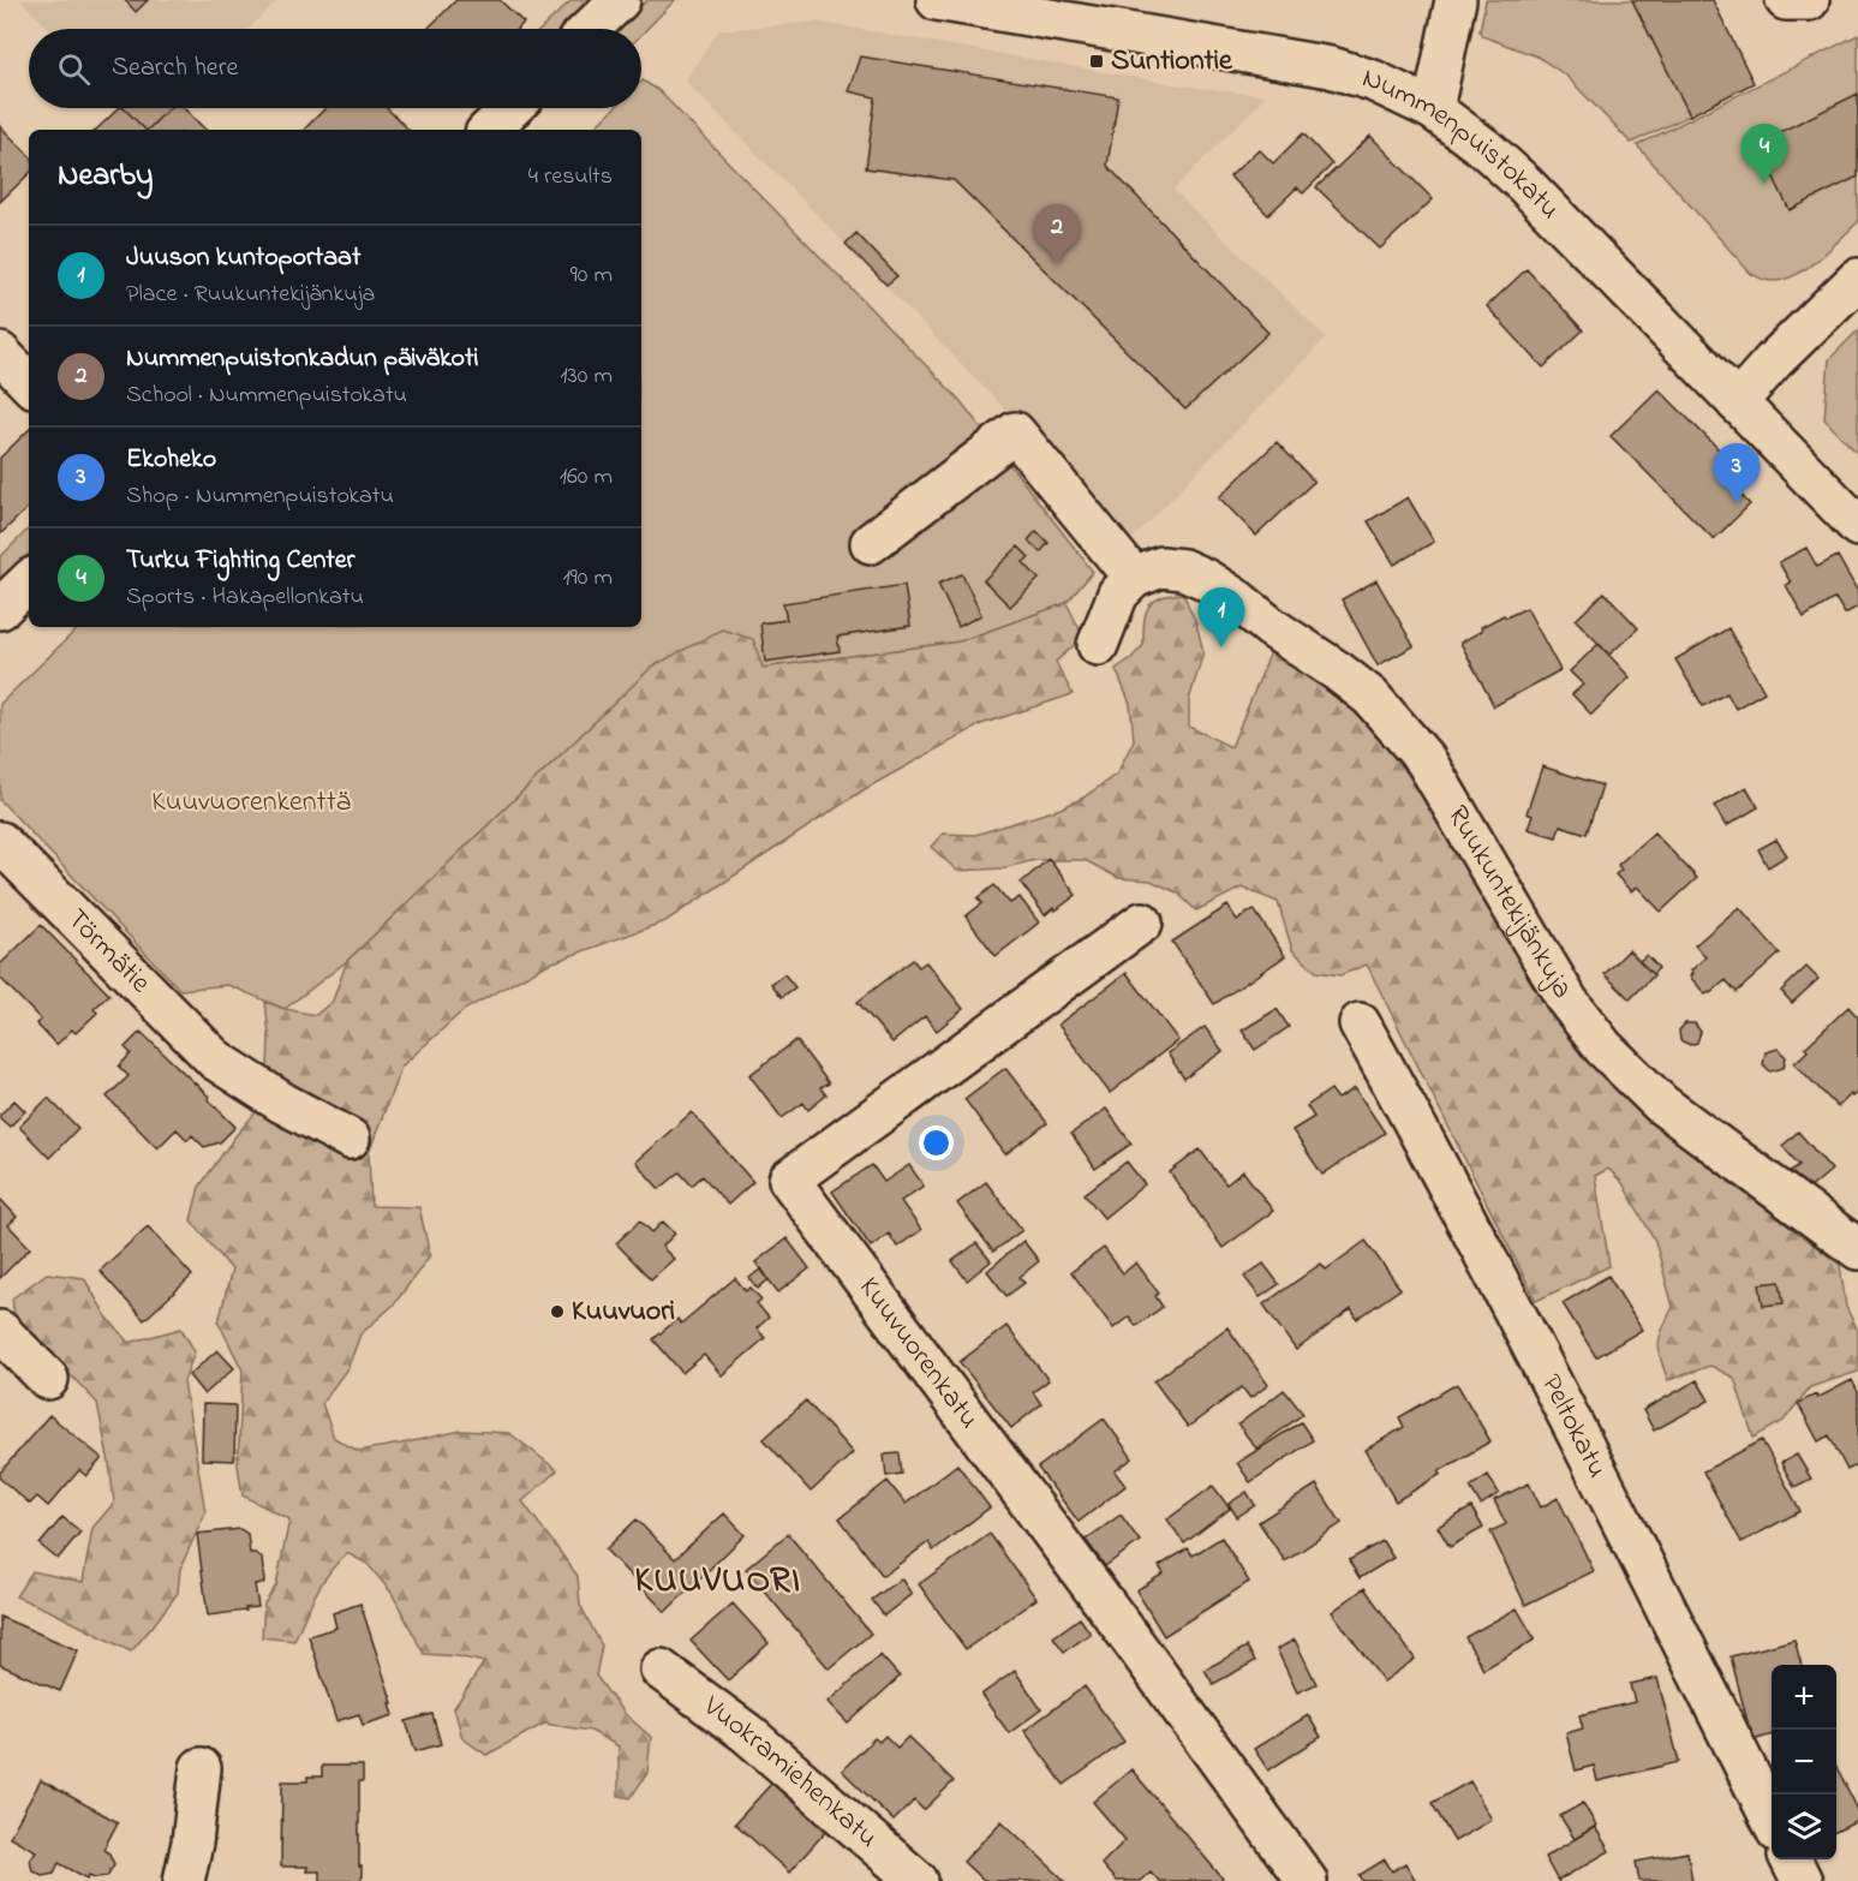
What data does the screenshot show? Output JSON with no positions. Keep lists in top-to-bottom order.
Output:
{
  "streets": {
    "street": [
      "Nummenpuistokatu",
      "Ruukuntekijänkuja",
      "Törmätie",
      "Kuuvuorenkatu",
      "Peltokatu",
      "Vuokramiehenkatu"
    ]
  },
  "districts": ["KUUVUORI"],
  "parks": ["Kuuvuorenkenttä"],
  "places": {
    "transit": ["Suntiontie"],
    "other": ["Kuuvuori"]
  },
  "page": {
    "search": "Search here",
    "pins": [
      "4",
      "2",
      "3",
      "1"
    ],
    "heading": ["Nearby", "4 results"],
    "list": [
      {
        "mark": "1",
        "name": "Juuson kuntoportaat",
        "note": "Place · Ruukuntekijänkuja",
        "value": "90 m"
      },
      {
        "mark": "2",
        "name": "Nummenpuistonkadun päiväkoti",
        "note": "School · Nummenpuistokatu",
        "value": "130 m"
      },
      {
        "mark": "3",
        "name": "Ekoheko",
        "note": "Shop · Nummenpuistokatu",
        "value": "160 m"
      },
      {
        "mark": "4",
        "name": "Turku Fighting Center",
        "note": "Sports · Hakapellonkatu",
        "value": "190 m"
      }
    ],
    "map_buttons": ["+", "−"]
  }
}
